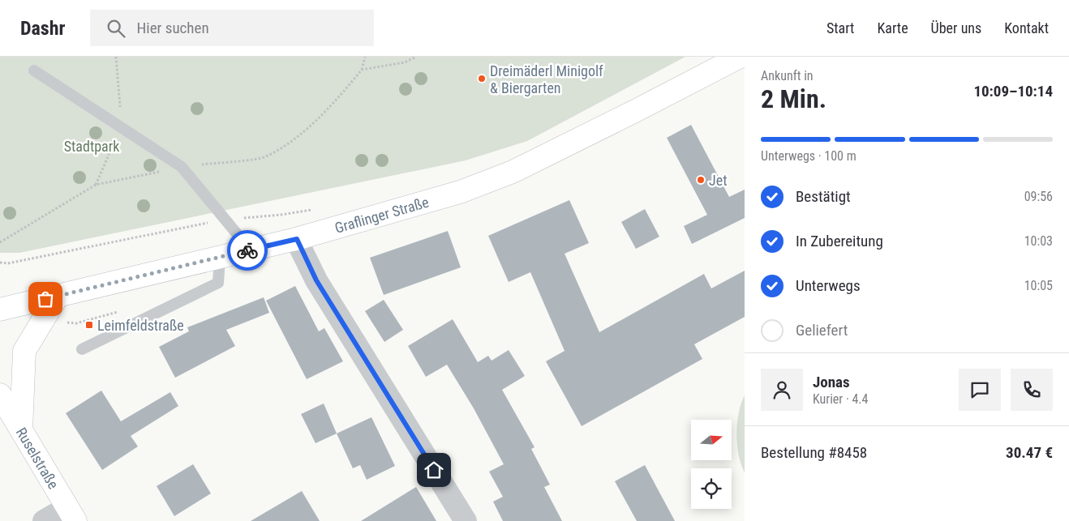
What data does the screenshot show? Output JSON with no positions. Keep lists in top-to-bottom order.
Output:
{
  "streets": {
    "street": ["Graflinger Straße", "Ruselstraße"]
  },
  "parks": ["Stadtpark"],
  "places": {
    "other": ["Dreimäderl Minigolf & Biergarten", "Jet"],
    "transit": ["Leimfeldstraße"]
  },
  "north": "right",
  "page": {
    "header": "Dashr",
    "search": "Hier suchen",
    "nav": [
      "Start",
      "Karte",
      "Über uns",
      "Kontakt"
    ],
    "heading": ["2 Min.", "Ankunft in", "10:09–10:14"],
    "panel": [
      "Jonas",
      "Kurier · 4.4",
      "Bestellung #8458",
      "30.47 €"
    ],
    "bar": "Unterwegs · 100 m",
    "list": [
      ["Bestätigt", "09:56"],
      ["In Zubereitung", "10:03"],
      ["Unterwegs", "10:05"],
      "Geliefert"
    ]
  }
}
